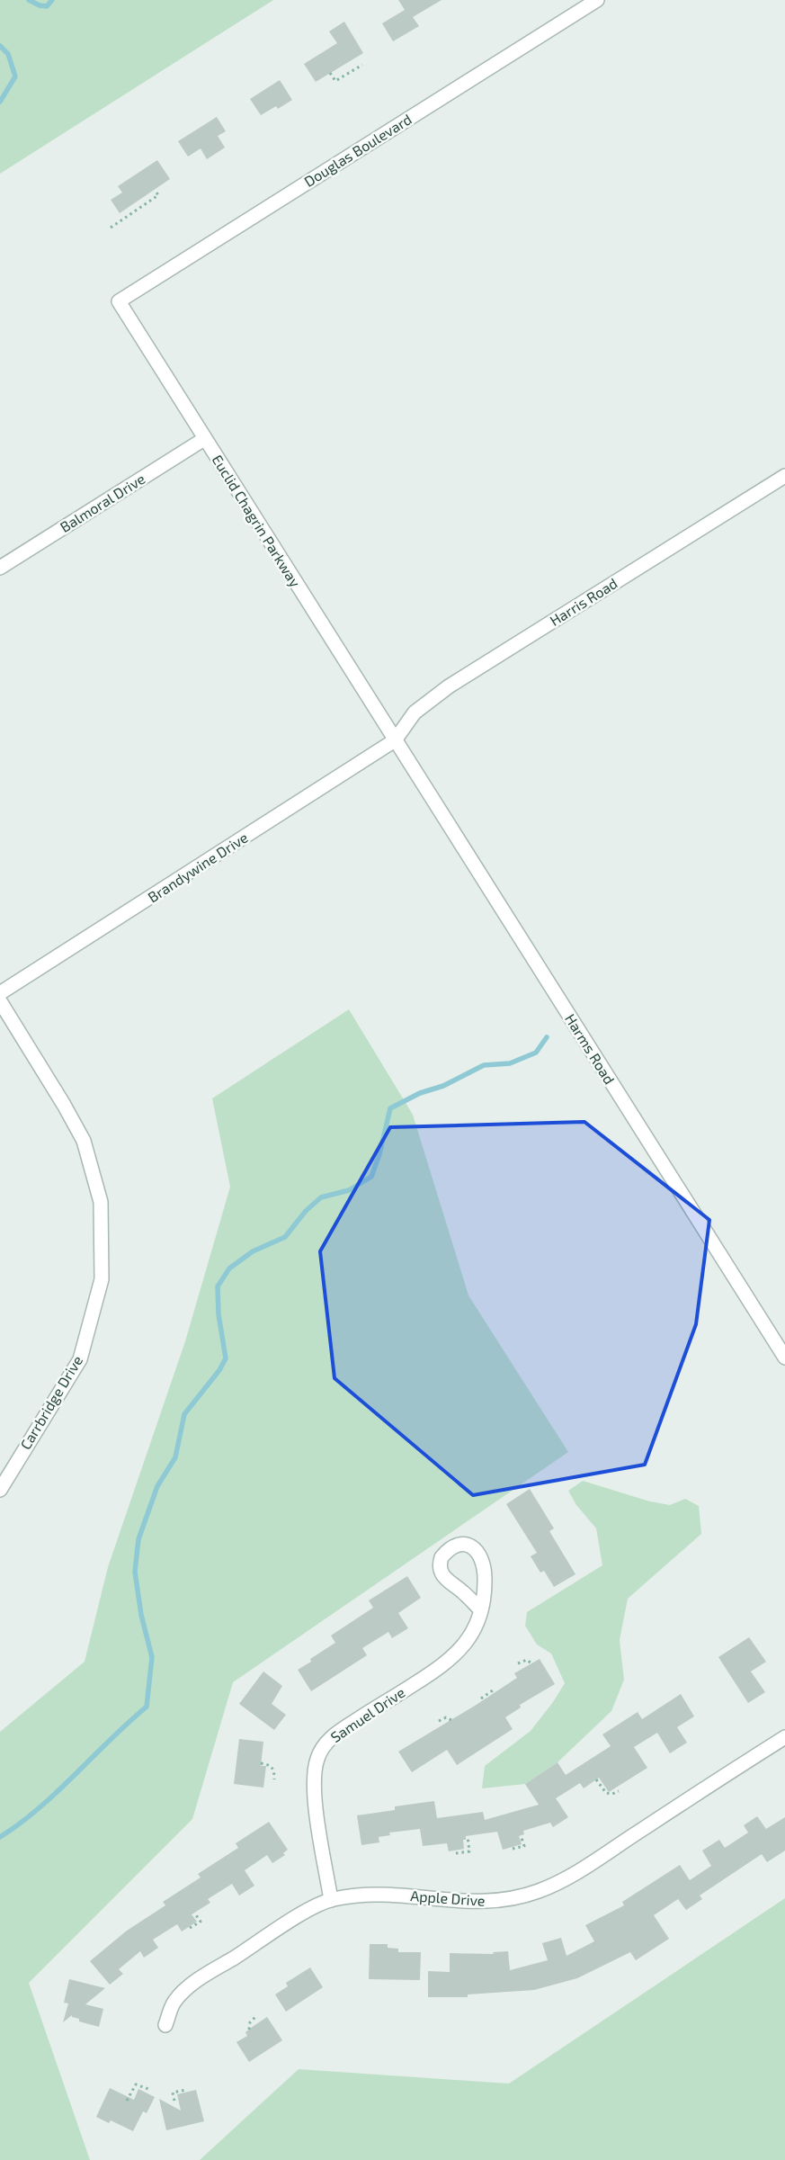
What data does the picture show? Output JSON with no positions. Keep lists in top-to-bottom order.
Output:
{
  "streets": {
    "street": [
      "Douglas Boulevard",
      "Balmoral Drive",
      "Euclid Chagrin Parkway",
      "Harris Road",
      "Brandywine Drive",
      "Harms Road",
      "Carrbridge Drive",
      "Samuel Drive",
      "Apple Drive"
    ]
  },
  "crossings": [
    ["Douglas Boulevard", "Euclid Chagrin Parkway"],
    ["Balmoral Drive", "Euclid Chagrin Parkway"],
    ["Euclid Chagrin Parkway", "Harris Road"],
    ["Euclid Chagrin Parkway", "Brandywine Drive"],
    ["Euclid Chagrin Parkway", "Harms Road"],
    ["Harris Road", "Brandywine Drive"],
    ["Harris Road", "Harms Road"],
    ["Brandywine Drive", "Harms Road"],
    ["Samuel Drive", "Apple Drive"]
  ]
}
